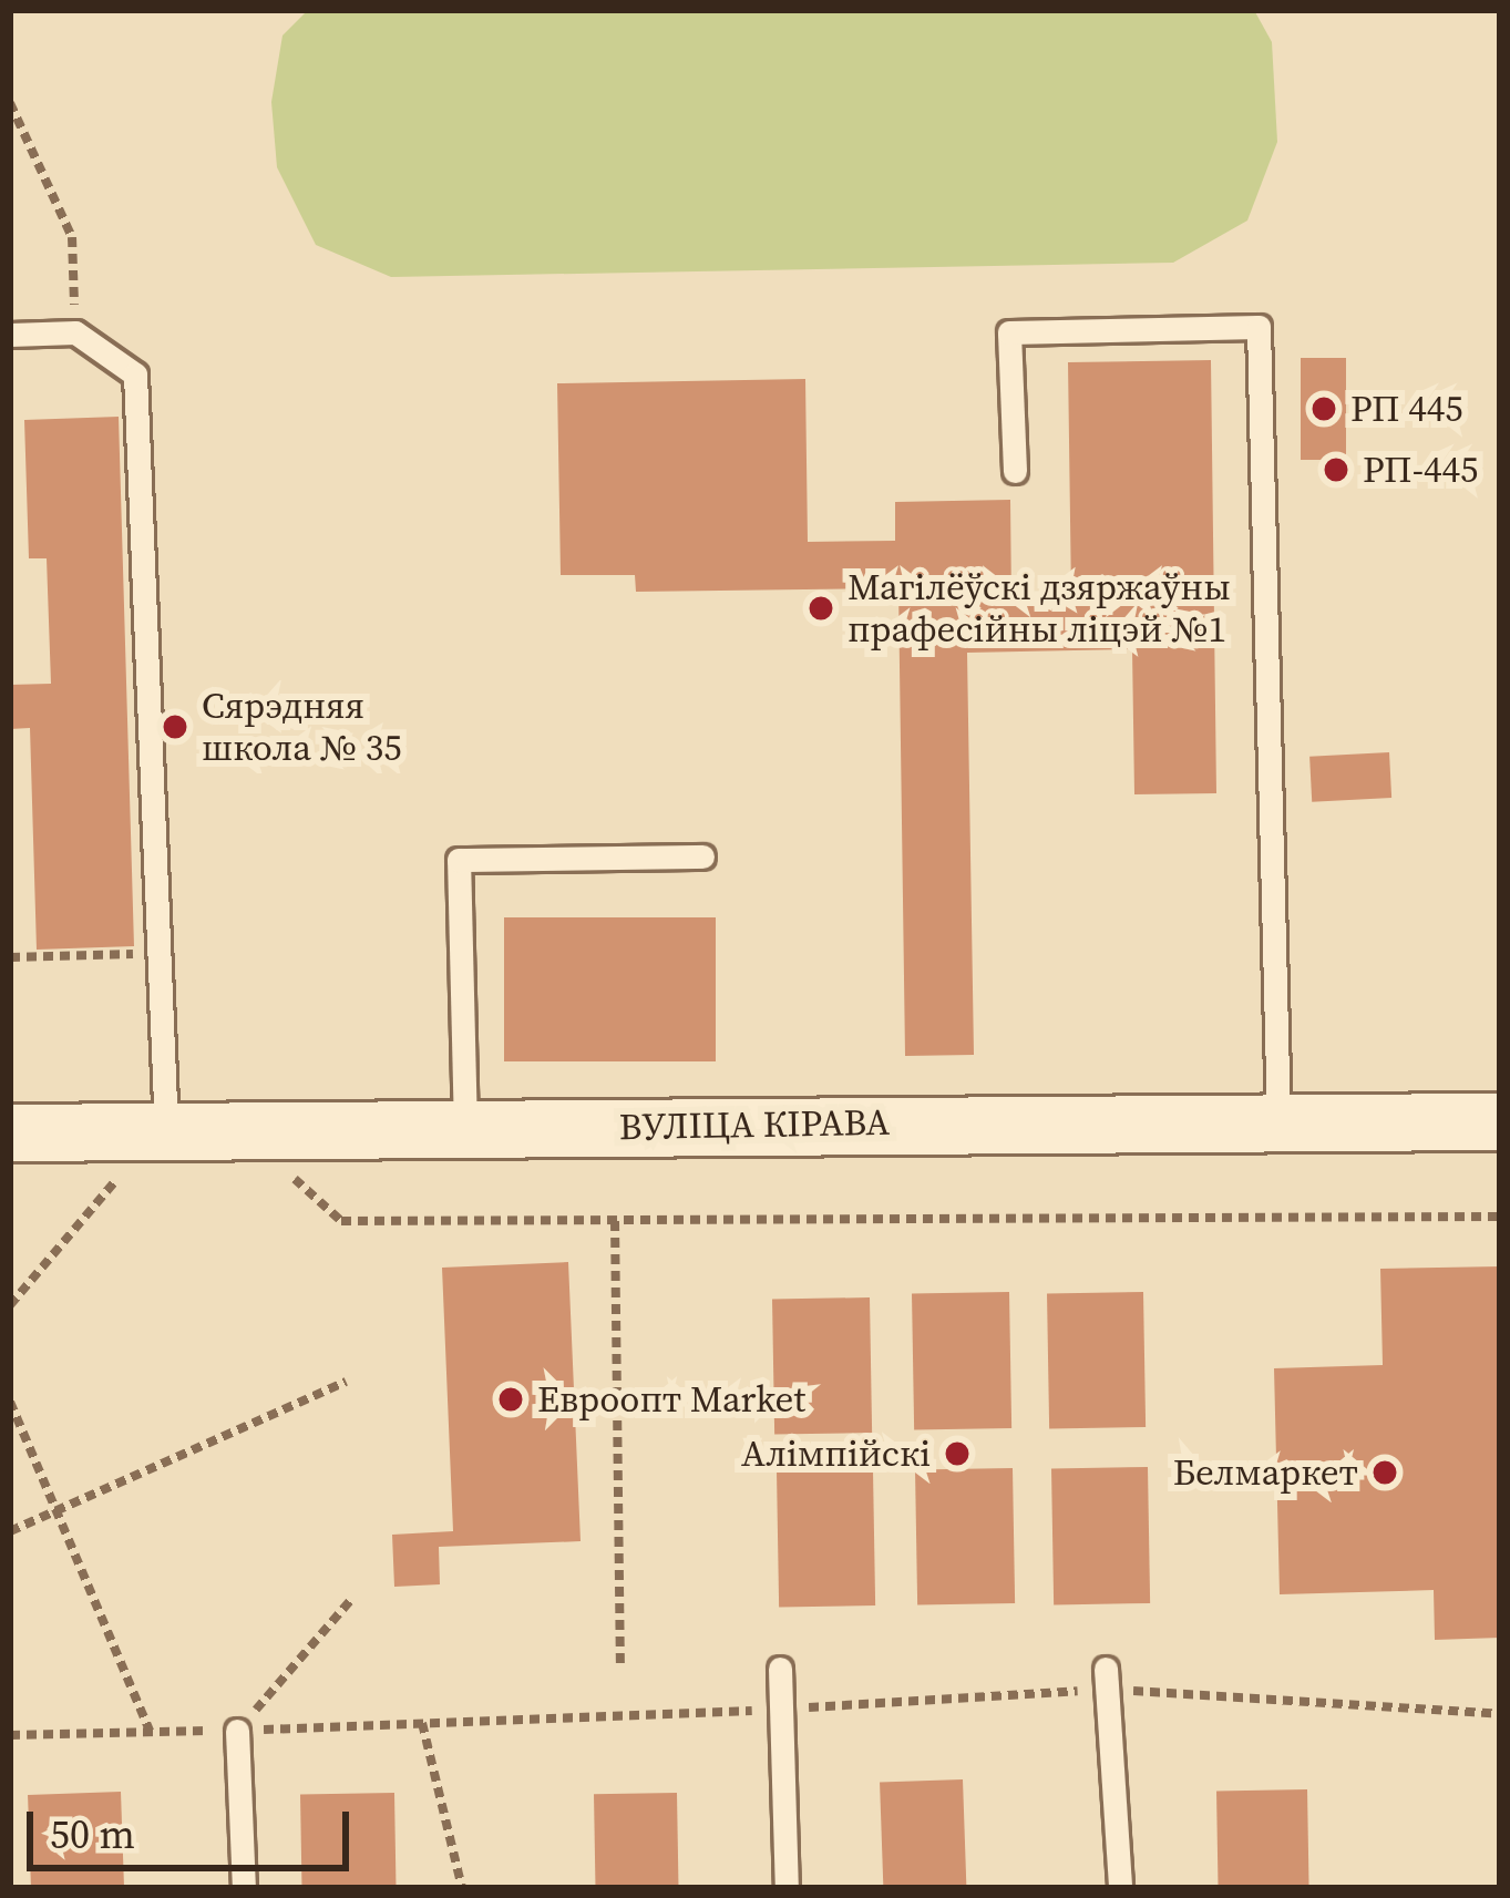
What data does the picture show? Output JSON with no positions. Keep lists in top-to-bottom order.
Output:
{
  "streets": {
    "street": ["ВУЛІЦА КІРАВА"]
  },
  "places": [
    "РП 445",
    "РП-445",
    "Магілёўскі дзяржаўны прафесійны ліцэй №1",
    "Сярэдняя школа № 35",
    "Евроопт Market",
    "Алімпійскі",
    "Белмаркет"
  ],
  "scale_bar": "50 m"
}
